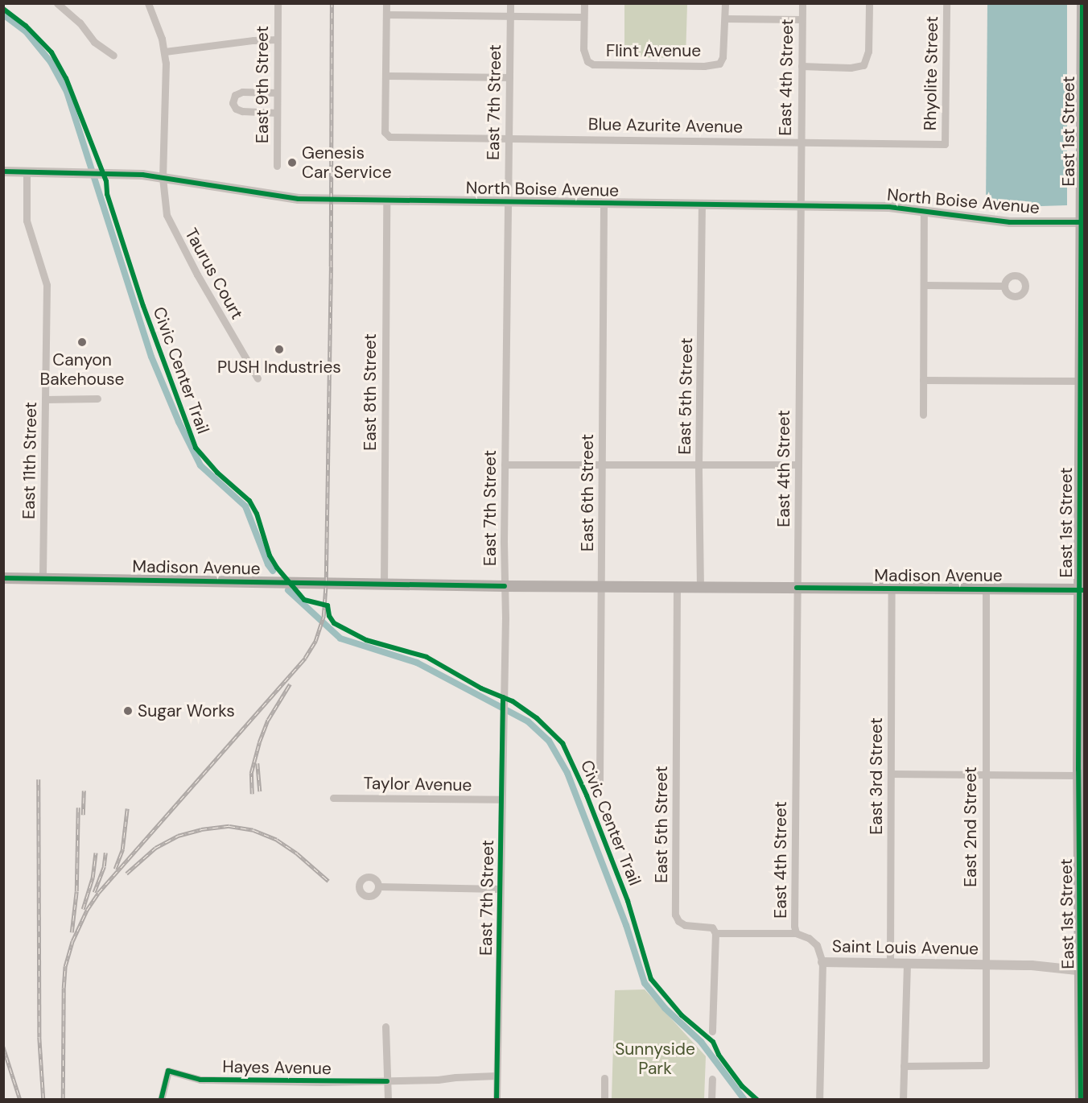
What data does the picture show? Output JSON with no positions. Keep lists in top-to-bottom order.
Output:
{
  "streets": {
    "main road": ["East 1st Street", "Madison Avenue"],
    "street": [
      "Flint Avenue",
      "Rhyolite Street",
      "East 4th Street",
      "East 9th Street",
      "East 7th Street",
      "Blue Azurite Avenue",
      "North Boise Avenue",
      "Taurus Court",
      "East 8th Street",
      "East 5th Street",
      "East 11th Street",
      "East 6th Street",
      "East 3rd Street",
      "Taylor Avenue",
      "East 2nd Street",
      "Saint Louis Avenue",
      "Hayes Avenue"
    ],
    "cycle path": ["Civic Center Trail"]
  },
  "crossings": [
    ["Rhyolite Street", "Blue Azurite Avenue"],
    ["East 4th Street", "Blue Azurite Avenue"],
    ["East 4th Street", "North Boise Avenue"],
    ["East 4th Street", "Madison Avenue"],
    ["East 4th Street", "Saint Louis Avenue"],
    ["East 7th Street", "Blue Azurite Avenue"],
    ["East 7th Street", "North Boise Avenue"],
    ["East 7th Street", "Madison Avenue"],
    ["East 7th Street", "Taylor Avenue"],
    ["East 7th Street", "Hayes Avenue"],
    ["East 1st Street", "North Boise Avenue"],
    ["East 1st Street", "Madison Avenue"],
    ["East 1st Street", "Saint Louis Avenue"],
    ["North Boise Avenue", "Taurus Court"],
    ["North Boise Avenue", "East 8th Street"],
    ["North Boise Avenue", "East 5th Street"],
    ["North Boise Avenue", "East 11th Street"],
    ["North Boise Avenue", "East 6th Street"],
    ["East 8th Street", "Madison Avenue"],
    ["East 5th Street", "Madison Avenue"],
    ["East 11th Street", "Madison Avenue"],
    ["East 6th Street", "Madison Avenue"],
    ["Madison Avenue", "East 3rd Street"],
    ["Madison Avenue", "East 2nd Street"],
    ["East 3rd Street", "Saint Louis Avenue"],
    ["East 2nd Street", "Saint Louis Avenue"]
  ],
  "parks": ["Sunnyside Park"],
  "places": [
    "Genesis Car Service",
    "Canyon Bakehouse",
    "PUSH Industries",
    "Sugar Works"
  ]
}
